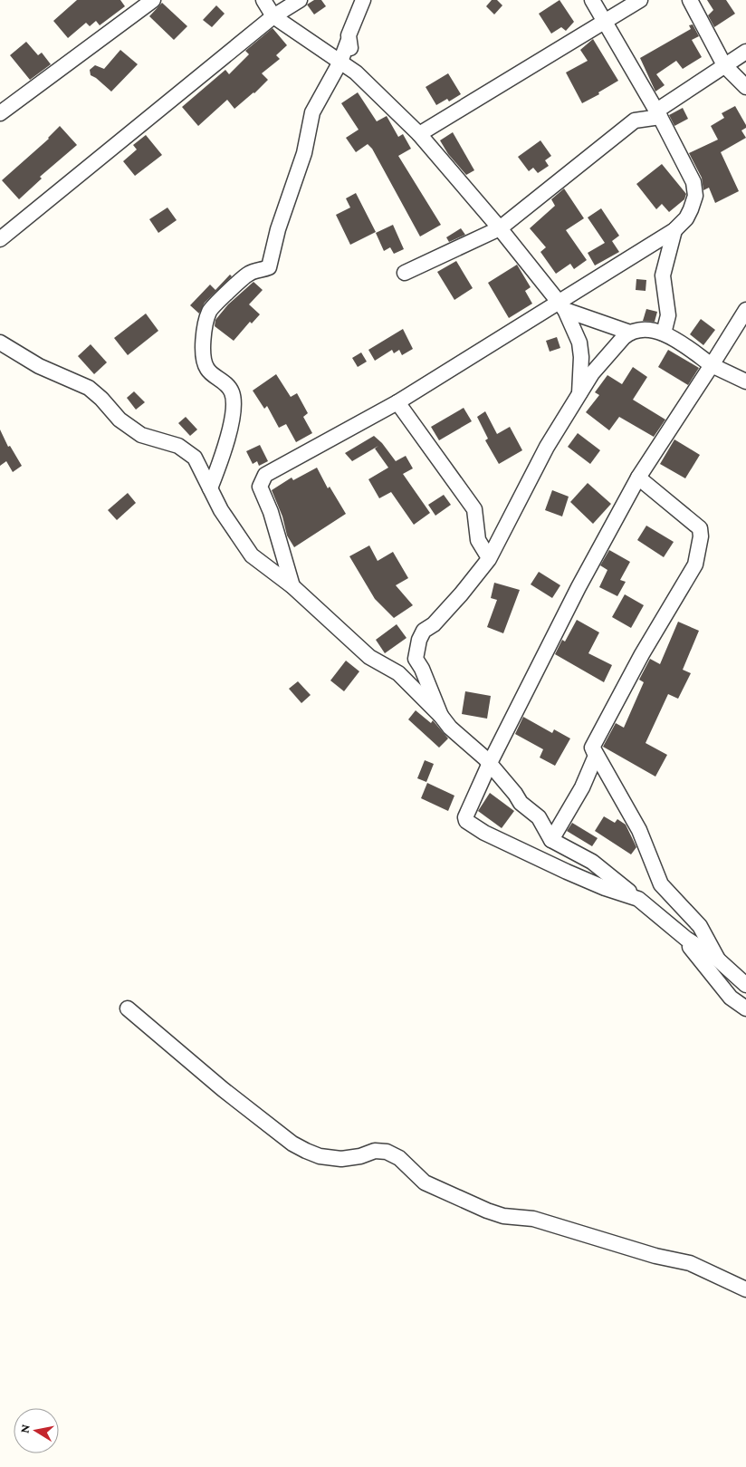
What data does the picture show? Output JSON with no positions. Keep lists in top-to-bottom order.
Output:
{
  "north": "left"
}
